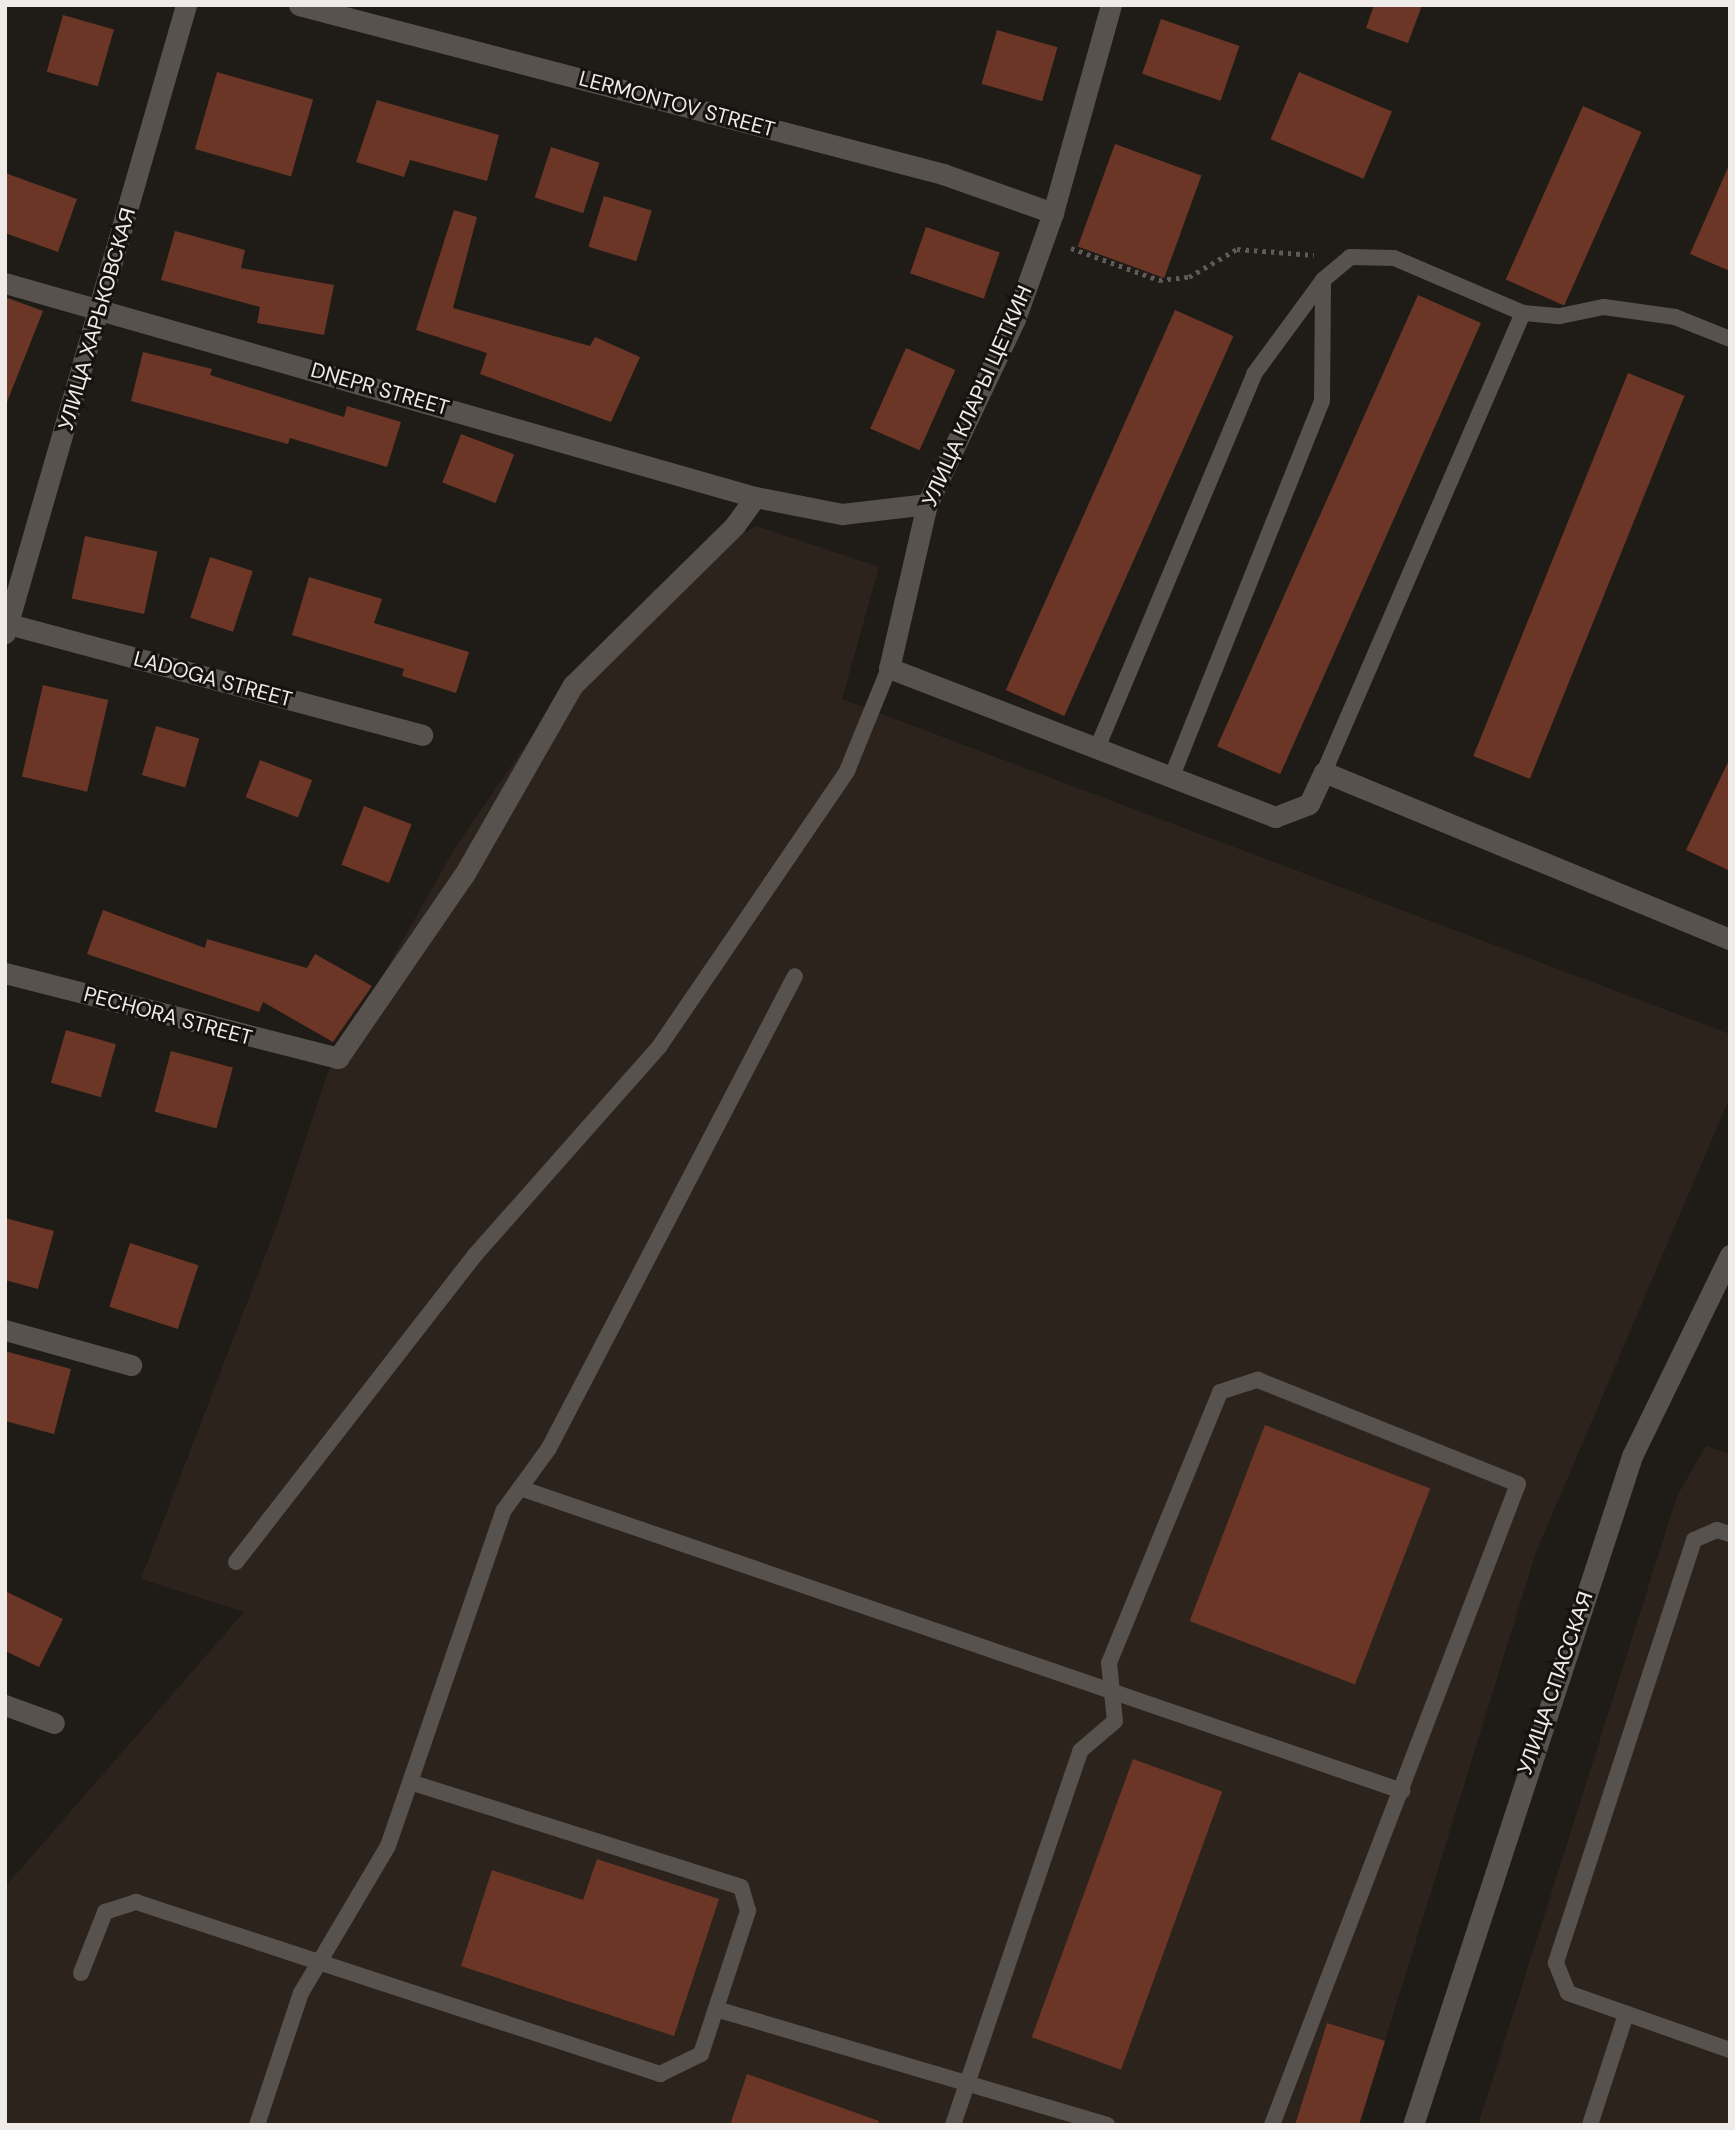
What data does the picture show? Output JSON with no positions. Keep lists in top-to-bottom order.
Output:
{
  "streets": {
    "street": [
      "LERMONTOV STREET",
      "УЛИЦА ХАРЬКОВСКАЯ",
      "DNEPR STREET",
      "УЛИЦА КЛАРЫ ЦЕТКИН",
      "LADOGA STREET",
      "PECHORA STREET",
      "УЛИЦА СПАССКАЯ"
    ]
  },
  "crossings": [
    ["LERMONTOV STREET", "УЛИЦА КЛАРЫ ЦЕТКИН"],
    ["УЛИЦА ХАРЬКОВСКАЯ", "DNEPR STREET"],
    ["УЛИЦА ХАРЬКОВСКАЯ", "LADOGA STREET"],
    ["DNEPR STREET", "УЛИЦА КЛАРЫ ЦЕТКИН"],
    ["DNEPR STREET", "PECHORA STREET"]
  ]
}
